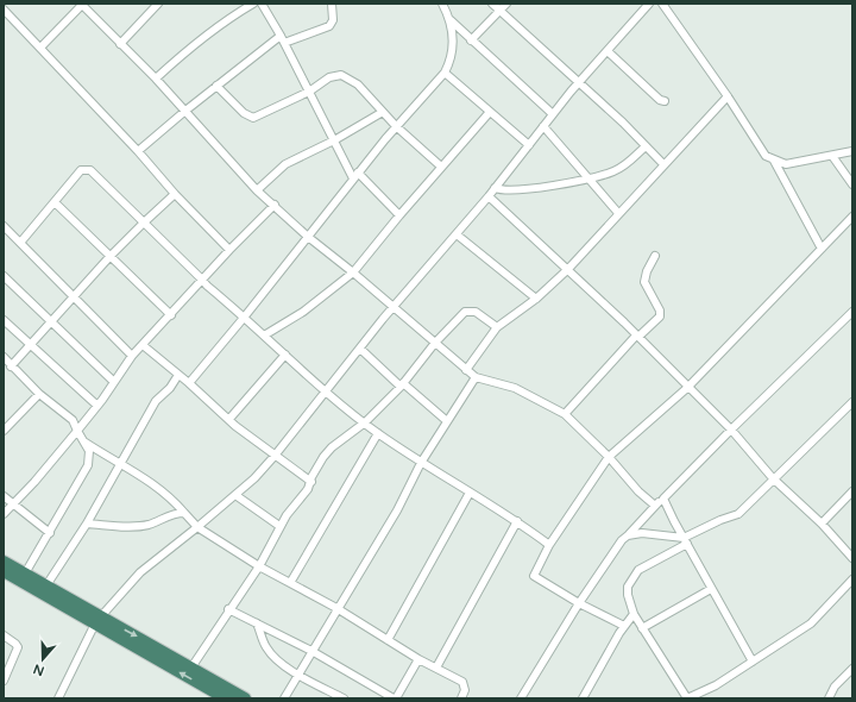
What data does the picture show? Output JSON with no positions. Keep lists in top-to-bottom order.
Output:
{
  "north": "bottom"
}
